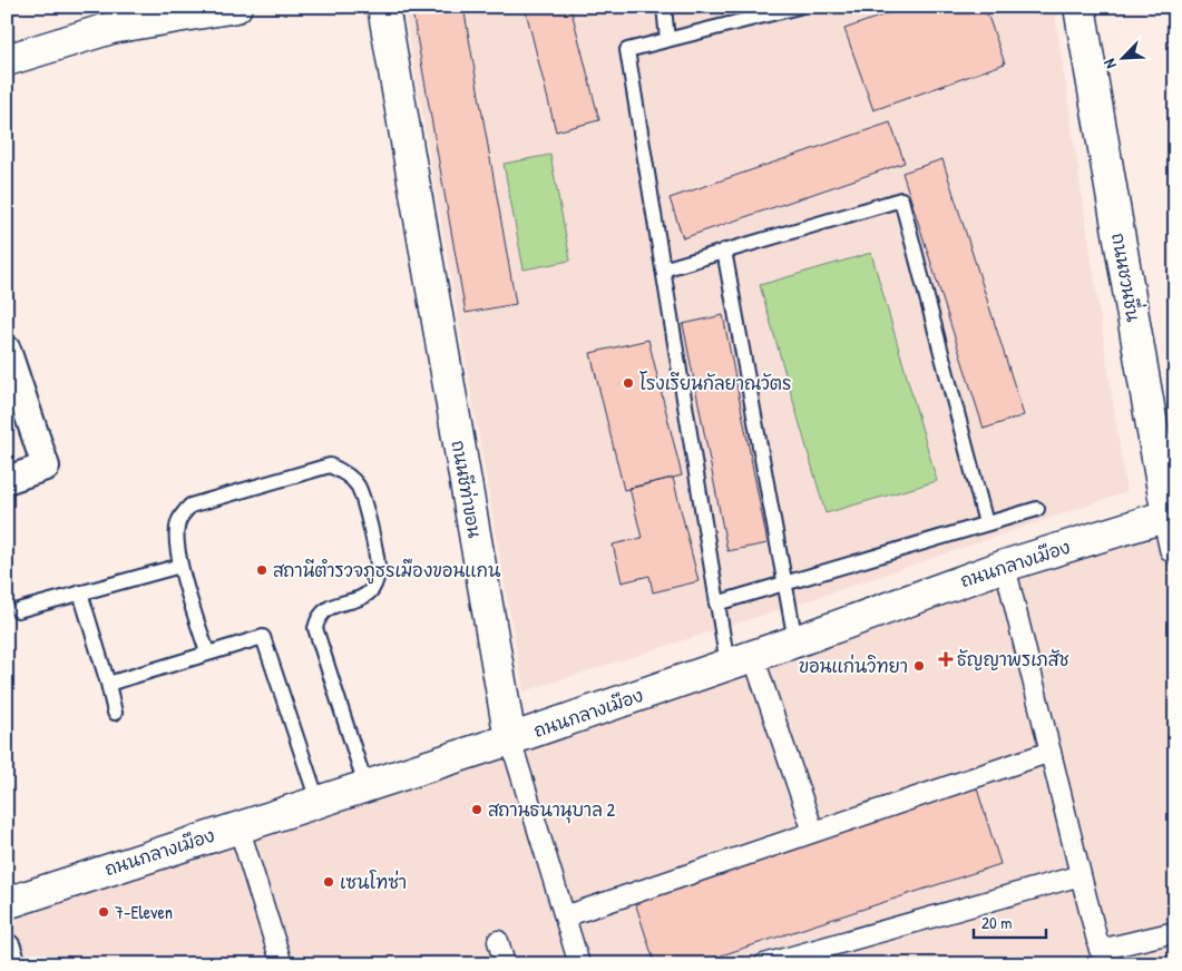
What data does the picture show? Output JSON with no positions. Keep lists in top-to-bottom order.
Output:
{
  "streets": {
    "street": ["ถนนชวนชื่น", "ถนนชีท่าขอน", "ถนนกลางเมือง"]
  },
  "crossings": [
    ["ถนนชวนชื่น", "ถนนกลางเมือง"],
    ["ถนนชีท่าขอน", "ถนนกลางเมือง"]
  ],
  "places": {
    "other": [
      "โรงเรียนกัลยาณวัตร",
      "สถานีตำรวจภูธรเมืองขอนแกน",
      "ขอนแก่นวิทยา",
      "สถานธนานุบาล 2",
      "เซนโทซ่า",
      "7-Eleven"
    ],
    "health": ["ธัญญาพรเภสัช"]
  },
  "scale_bar": "20 m",
  "north": "bottom left"
}
